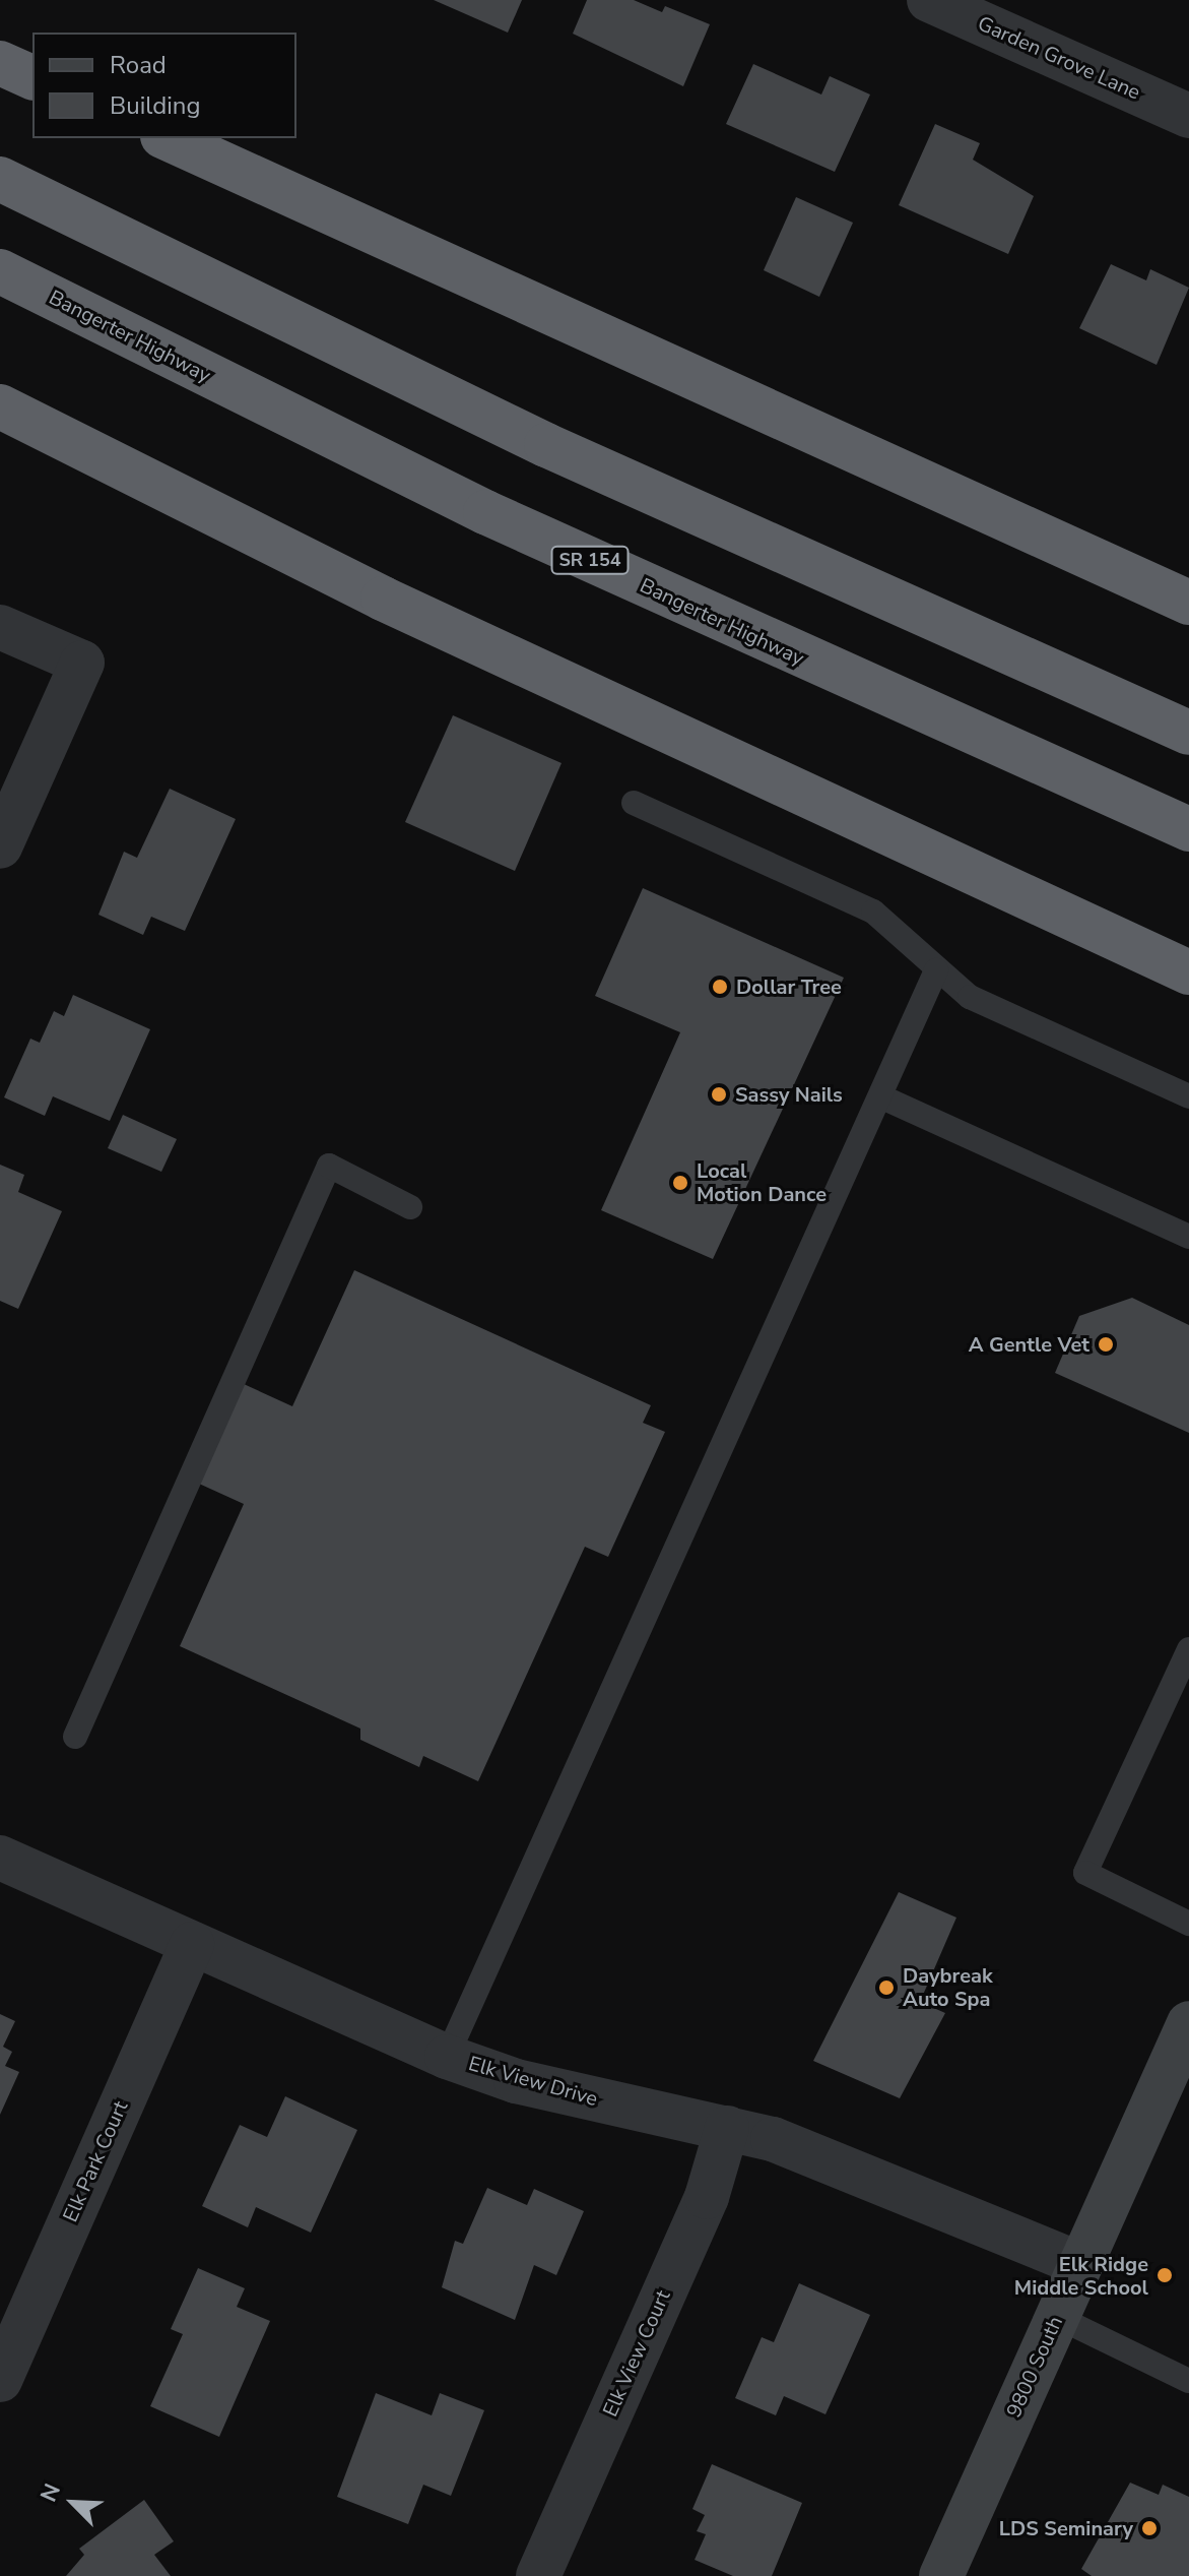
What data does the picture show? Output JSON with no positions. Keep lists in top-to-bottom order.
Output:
{
  "streets": {
    "highway": ["Bangerter Highway", "SR 154"],
    "main road": ["9800 South"],
    "street": [
      "Garden Grove Lane",
      "Elk View Drive",
      "Elk Park Court",
      "Elk View Court"
    ]
  },
  "crossings": [
    ["Elk View Drive", "Elk Park Court"],
    ["Elk View Drive", "Elk View Court"],
    ["Elk View Drive", "9800 South"]
  ],
  "places": [
    "Dollar Tree",
    "Sassy Nails",
    "Local Motion Dance",
    "A Gentle Vet",
    "Daybreak Auto Spa",
    "Elk Ridge Middle School",
    "LDS Seminary"
  ],
  "legend": ["Road", "Building"],
  "north": "top left"
}
